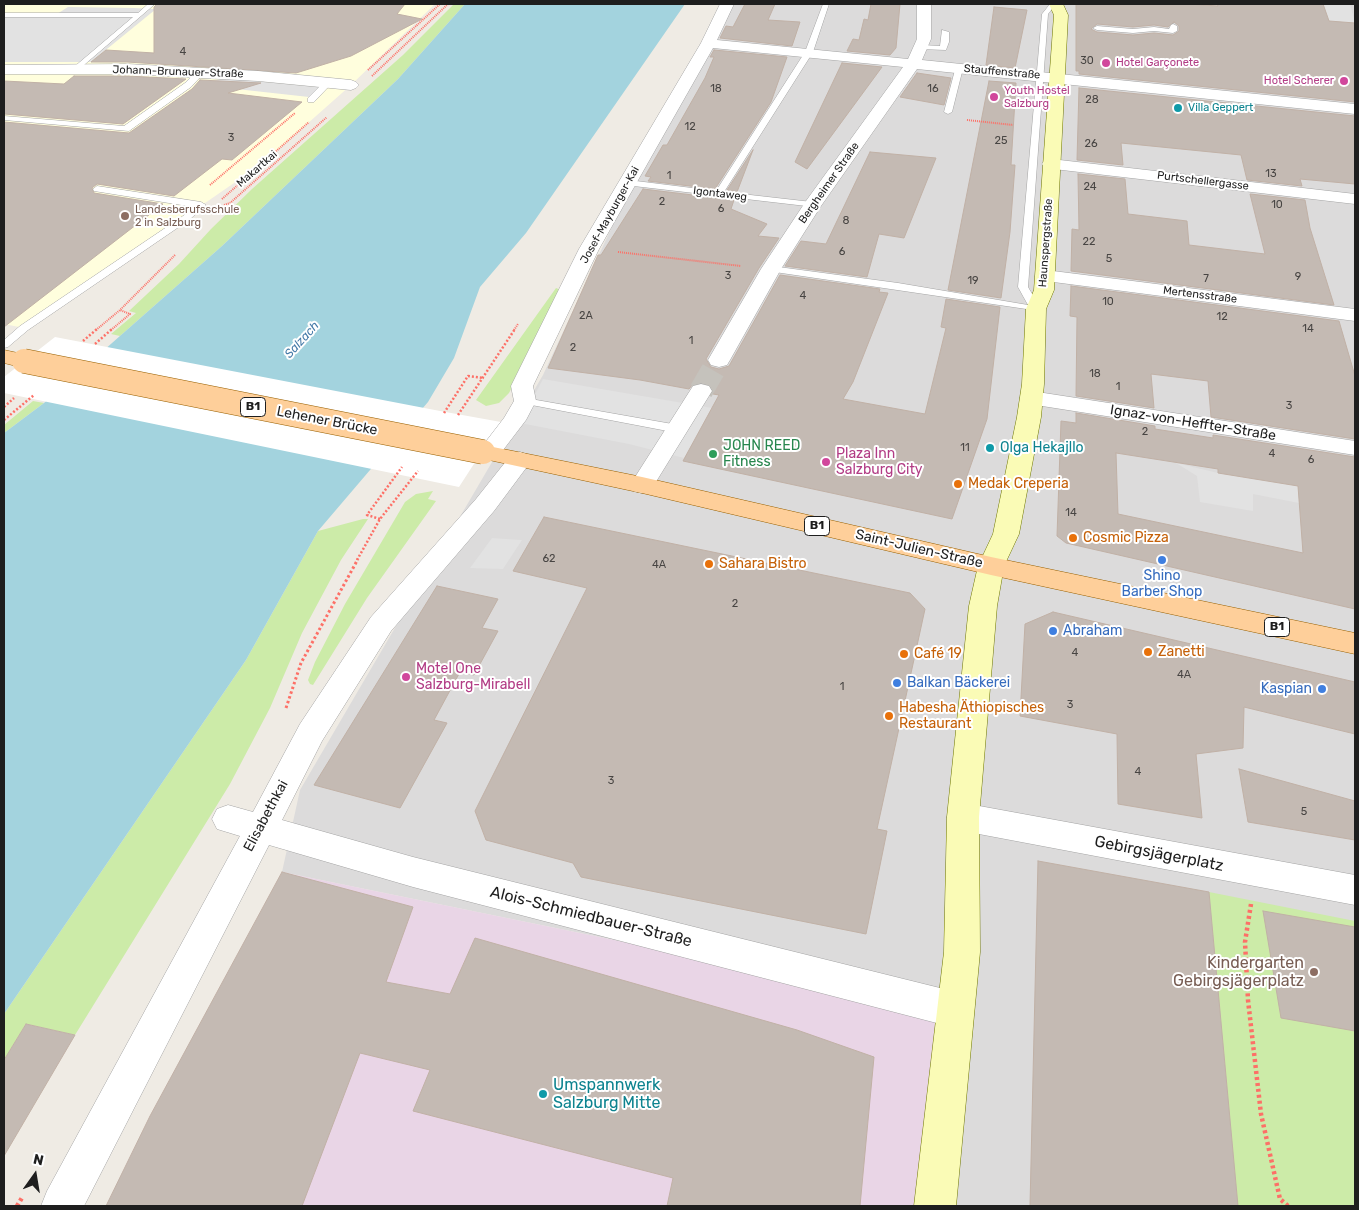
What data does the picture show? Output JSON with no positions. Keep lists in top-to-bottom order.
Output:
{
  "streets": {
    "main road": ["B1", "Lehener Brücke", "Saint-Julien-Straße"],
    "street": [
      "Johann-Brunauer-Straße",
      "Stauffenstraße",
      "Purtschellergasse",
      "Bergheimer Straße",
      "Josef-Mayburger-Kai",
      "Haunspergstraße",
      "Mertensstraße",
      "Ignaz-von-Heffter-Straße",
      "Elisabethkai",
      "Gebirgsjägerplatz",
      "Alois-Schmiedbauer-Straße"
    ],
    "lane": ["Igontaweg"],
    "path": ["Makartkai"]
  },
  "crossings": [
    ["Johann-Brunauer-Straße", "Makartkai"],
    ["Stauffenstraße", "Bergheimer Straße"],
    ["Stauffenstraße", "Josef-Mayburger-Kai"],
    ["Stauffenstraße", "Haunspergstraße"],
    ["Purtschellergasse", "Haunspergstraße"],
    ["Bergheimer Straße", "Igontaweg"],
    ["Igontaweg", "Josef-Mayburger-Kai"],
    ["Josef-Mayburger-Kai", "Lehener Brücke"],
    ["Josef-Mayburger-Kai", "Saint-Julien-Straße"],
    ["Haunspergstraße", "Mertensstraße"],
    ["Haunspergstraße", "Ignaz-von-Heffter-Straße"],
    ["Haunspergstraße", "Saint-Julien-Straße"],
    ["Lehener Brücke", "Saint-Julien-Straße"],
    ["Saint-Julien-Straße", "Elisabethkai"],
    ["Elisabethkai", "Alois-Schmiedbauer-Straße"]
  ],
  "water": ["Salzach"],
  "places": [
    "Hotel Garçonete",
    "Hotel Scherer",
    "Youth Hostel Salzburg",
    "Villa Geppert",
    "Landesberufsschule 2 in Salzburg",
    "Olga Hekajllo",
    "JOHN REED Fitness",
    "Plaza Inn Salzburg City",
    "Medak Creperia",
    "Cosmic Pizza",
    "Shino Barber Shop",
    "Sahara Bistro",
    "Abraham",
    "Zanetti",
    "Café 19",
    "Motel One Salzburg-Mirabell",
    "Balkan Bäckerei",
    "Kaspian",
    "Habesha Äthiopisches Restaurant",
    "Kindergarten Gebirgsjägerplatz",
    "Umspannwerk Salzburg Mitte"
  ],
  "house_numbers": [
    "4",
    "30",
    "18",
    "16",
    "28",
    "12",
    "3",
    "25",
    "26",
    "13",
    "1",
    "24",
    "2",
    "10",
    "6",
    "8",
    "22",
    "6",
    "5",
    "3",
    "9",
    "7",
    "19",
    "4",
    "10",
    "2A",
    "12",
    "14",
    "1",
    "2",
    "18",
    "1",
    "3",
    "2",
    "11",
    "4",
    "6",
    "14",
    "62",
    "4A",
    "2",
    "4",
    "4A",
    "1",
    "3",
    "4",
    "3",
    "5"
  ],
  "north": "top"
}
